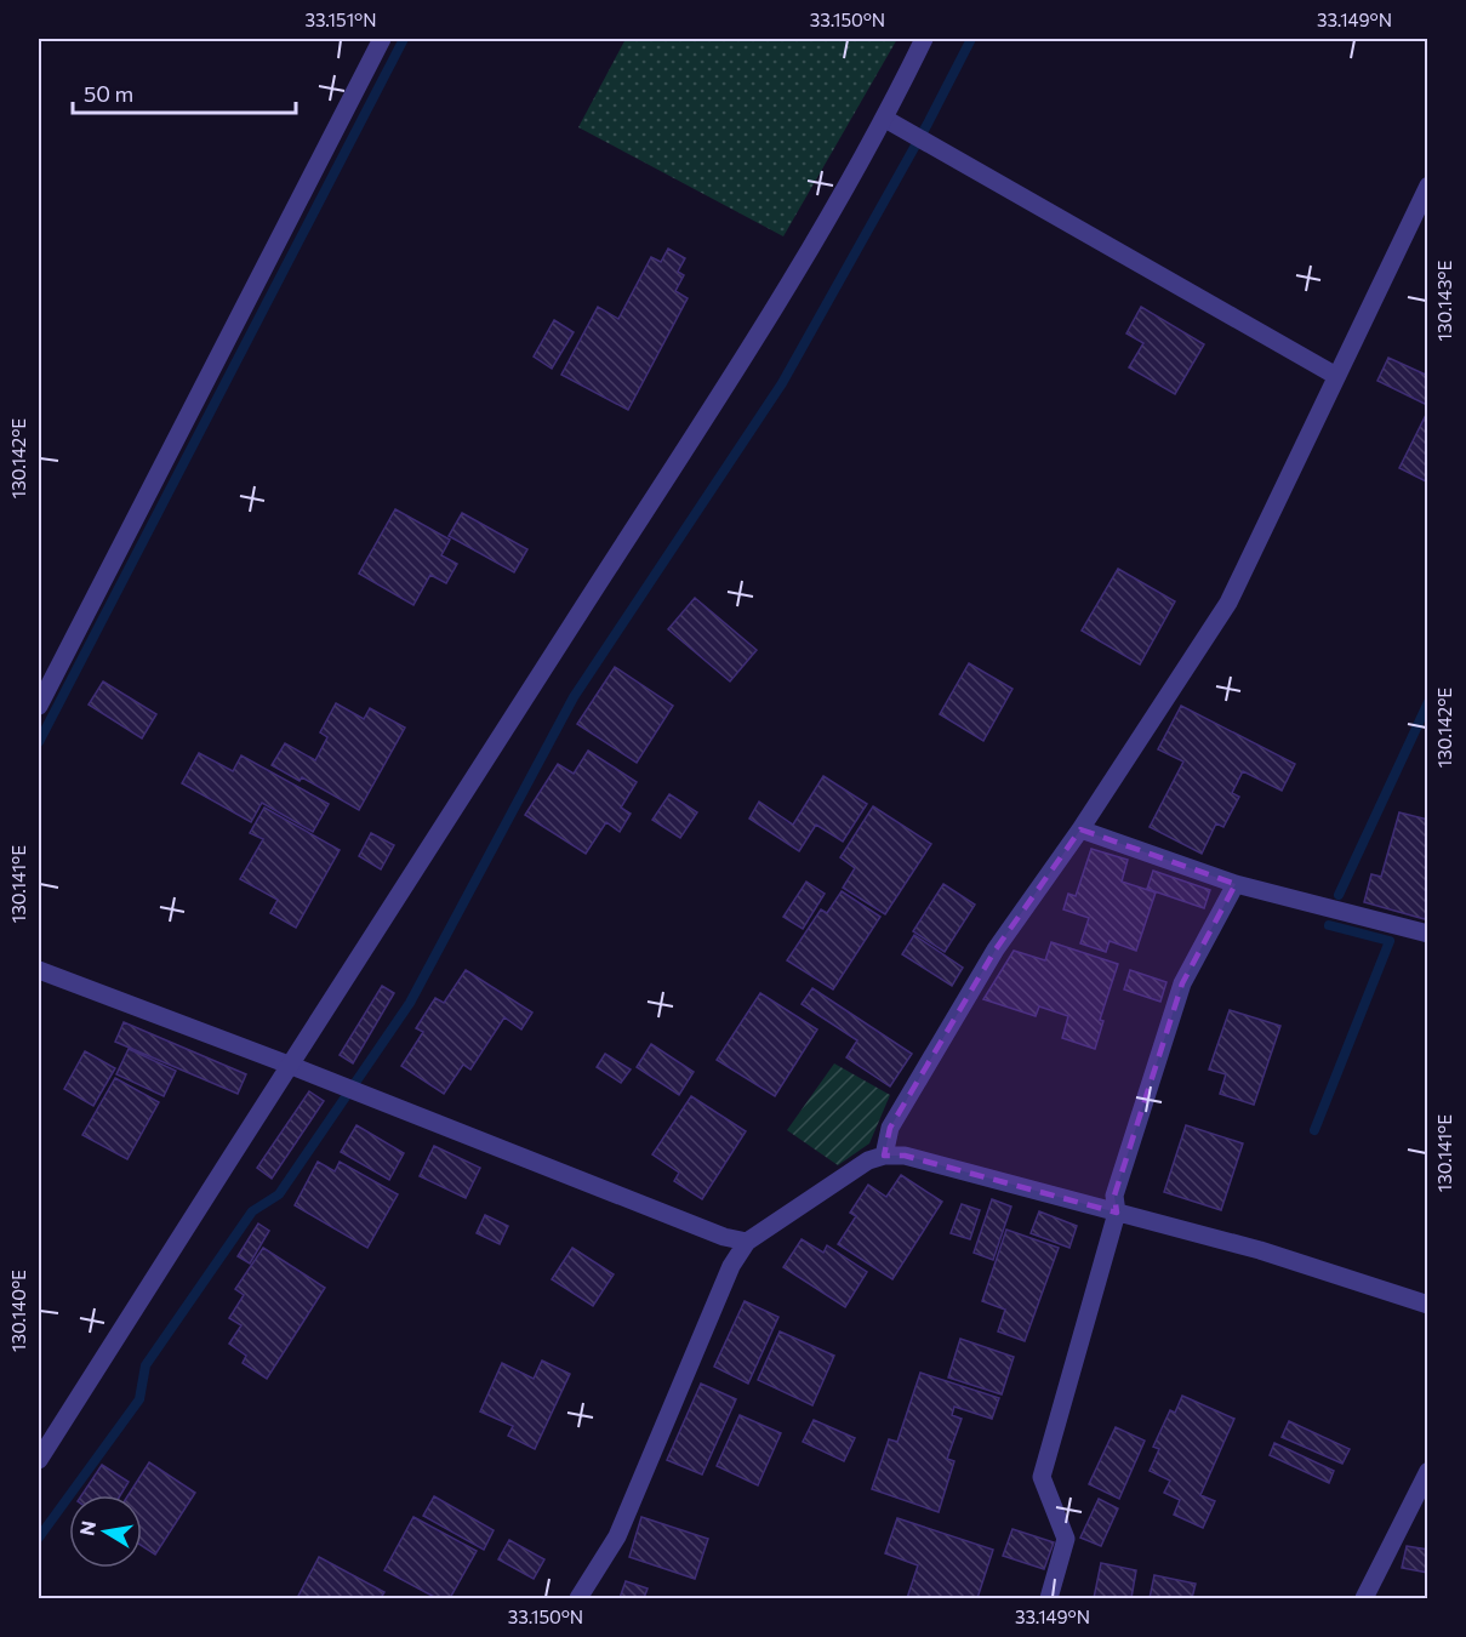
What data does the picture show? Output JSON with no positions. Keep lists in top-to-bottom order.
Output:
{
  "scale_bar": "50 m",
  "north": "left",
  "coordinates": [
    "33.151°N",
    "33.150°N",
    "33.149°N",
    "130.143°E",
    "130.142°E",
    "130.141°E",
    "130.140°E"
  ]
}
